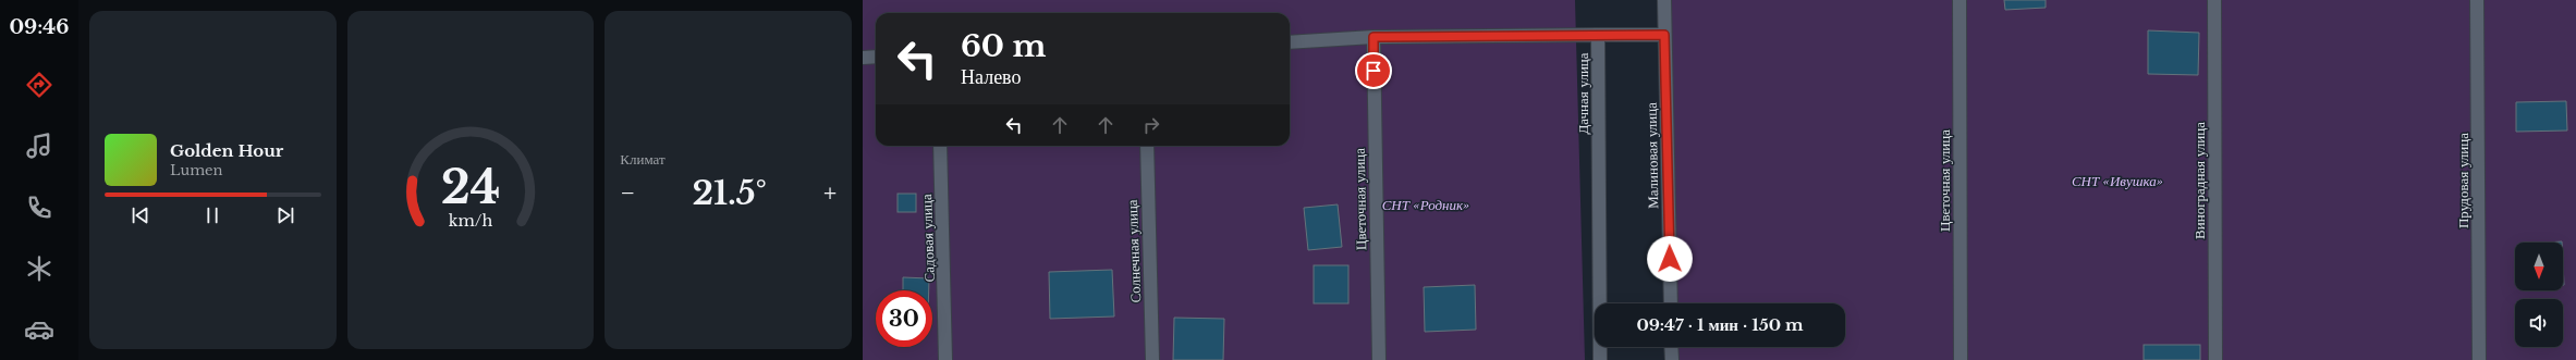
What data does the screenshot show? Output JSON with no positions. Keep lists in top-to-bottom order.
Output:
{
  "streets": {
    "street": [
      "Дачная улица",
      "Малиновая улица",
      "Цветочная улица",
      "Виноградная улица",
      "Прудовая улица",
      "Садовая улица",
      "Солнечная улица"
    ]
  },
  "crossings": [
    ["Дачная улица", "Цветочная улица"]
  ],
  "parks": ["СНТ «Ивушка»", "СНТ «Родник»"],
  "north": "bottom",
  "page": {
    "tabs": "09:46",
    "tile": "Климат",
    "turn": ["60 m", "Налево"],
    "song": ["Golden Hour", "Lumen"],
    "heat": ["−", "21.5°", "+"],
    "limit": "30",
    "trip": "09:47 · 1 мин · 150 m",
    "gauge": ["24", "km/h"]
  }
}
